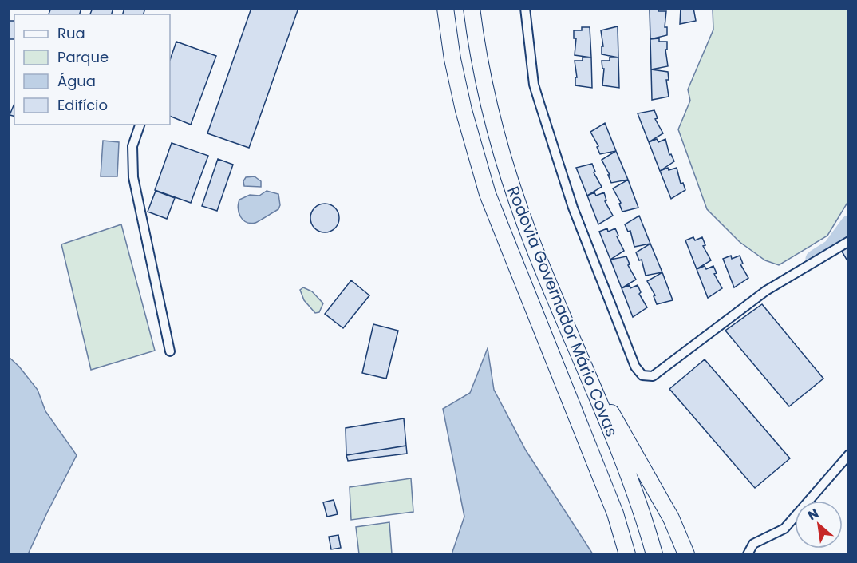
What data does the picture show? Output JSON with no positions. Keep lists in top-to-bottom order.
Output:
{
  "streets": {
    "highway": ["Rodovia Governador Mário Covas"]
  },
  "legend": [
    "Rua",
    "Parque",
    "Água",
    "Edifício"
  ],
  "north": "top left"
}
